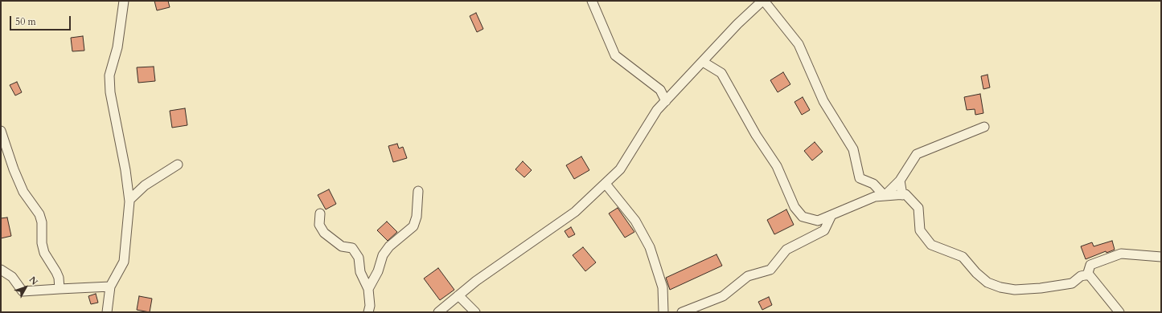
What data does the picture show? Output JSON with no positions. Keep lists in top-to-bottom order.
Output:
{
  "scale_bar": "50 m",
  "north": "top right"
}
